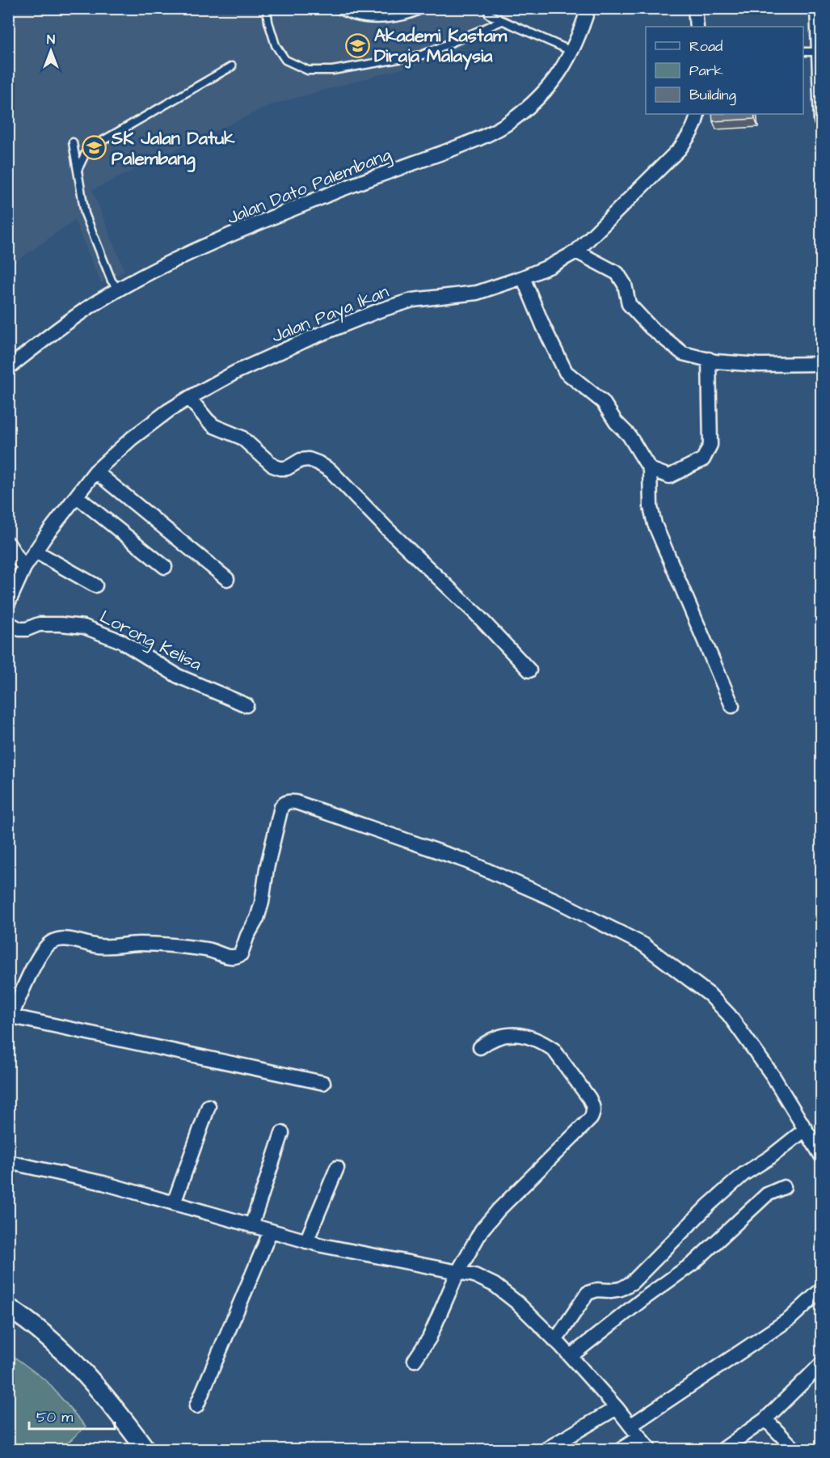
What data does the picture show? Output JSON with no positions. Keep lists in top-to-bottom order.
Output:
{
  "streets": {
    "street": ["Jalan Dato Palembang", "Jalan Paya Ikan", "Lorong Kelisa"]
  },
  "places": {
    "school or university": ["Akademi Kastam Diraja Malaysia", "SK Jalan Datuk Palembang"]
  },
  "legend": ["Road", "Park", "Building"],
  "scale_bar": "50 m",
  "north": "top"
}
